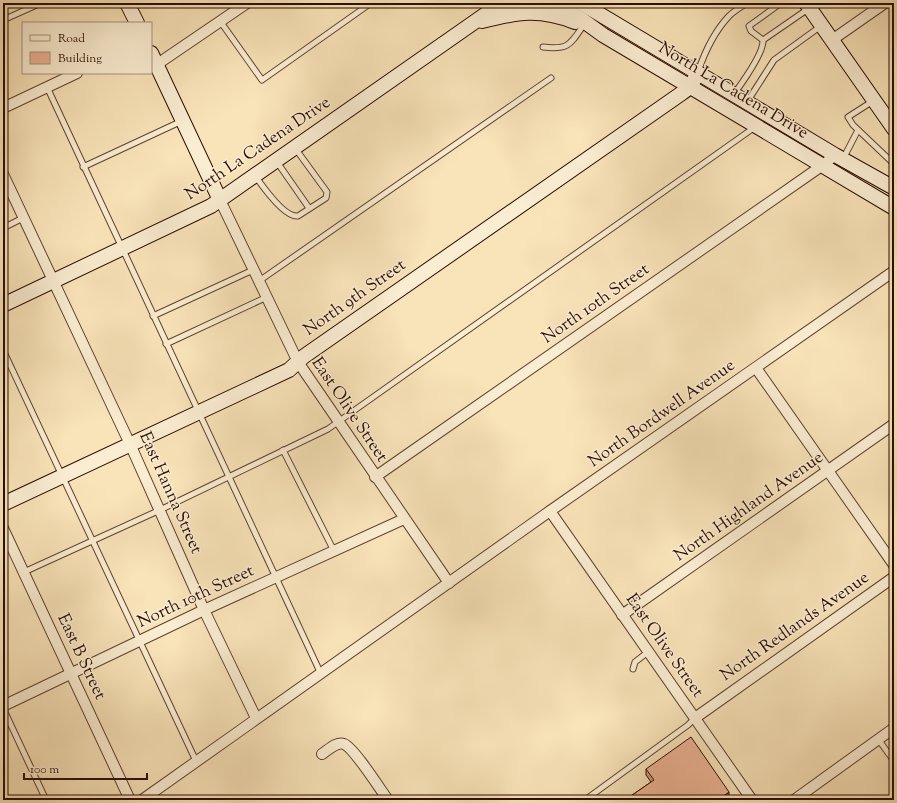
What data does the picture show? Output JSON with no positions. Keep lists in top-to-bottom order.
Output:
{
  "streets": {
    "main road": ["North La Cadena Drive", "North 9th Street"],
    "street": [
      "North 10th Street",
      "East Olive Street",
      "North Bordwell Avenue",
      "East Hanna Street",
      "North Highland Avenue",
      "North Redlands Avenue",
      "East B Street"
    ]
  },
  "crossings": [
    ["North La Cadena Drive", "North 9th Street"],
    ["North La Cadena Drive", "North 10th Street"],
    ["North La Cadena Drive", "East Olive Street"],
    ["North La Cadena Drive", "East Hanna Street"],
    ["North 9th Street", "East Olive Street"],
    ["North 9th Street", "East Hanna Street"],
    ["North 10th Street", "East Olive Street"],
    ["North 10th Street", "East Hanna Street"],
    ["North 10th Street", "East B Street"],
    ["East Olive Street", "North Bordwell Avenue"],
    ["East Olive Street", "North Highland Avenue"],
    ["East Olive Street", "North Redlands Avenue"],
    ["North Bordwell Avenue", "East Hanna Street"]
  ],
  "legend": ["Road", "Building"],
  "scale_bar": "100 m"
}
